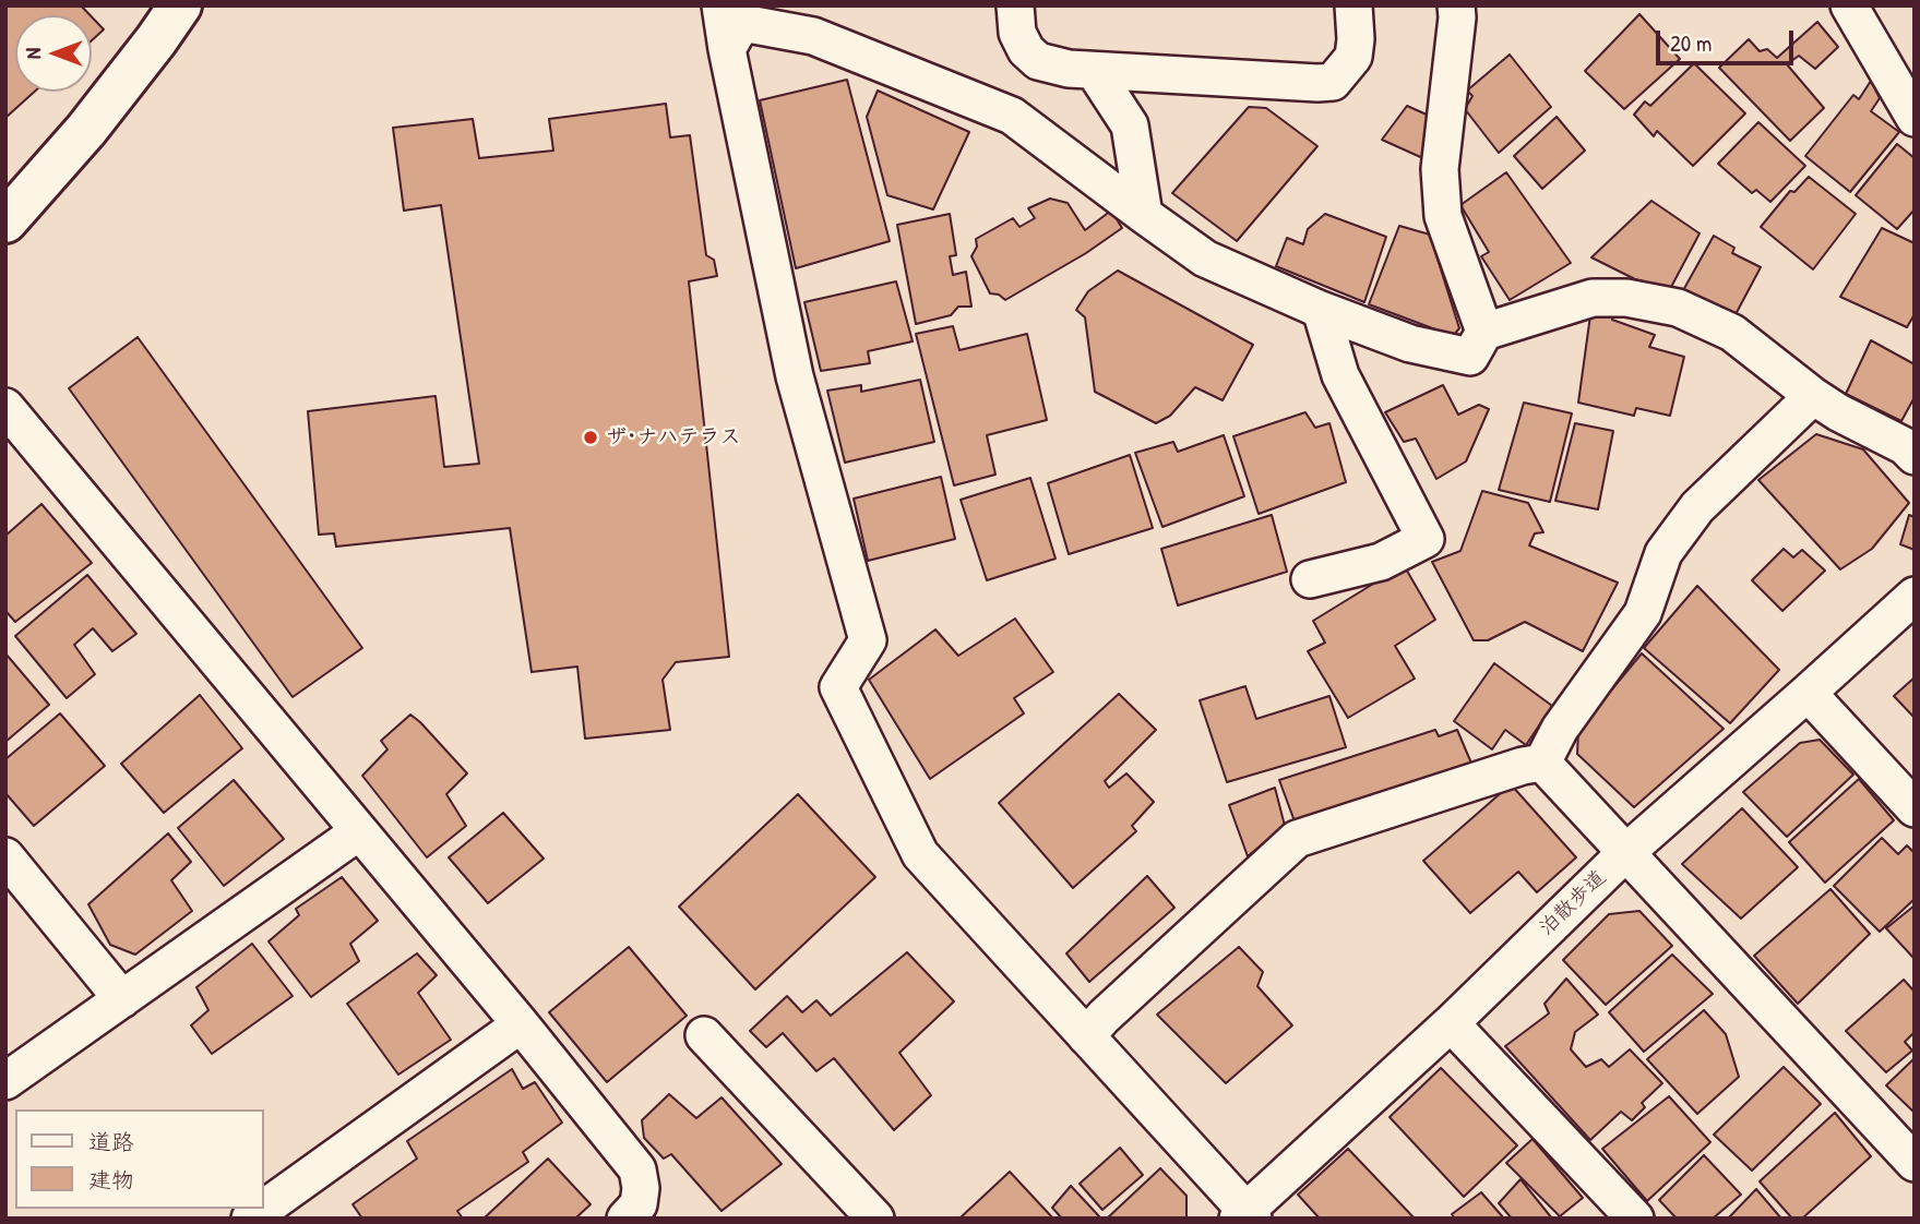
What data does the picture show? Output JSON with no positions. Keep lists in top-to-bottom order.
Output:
{
  "streets": {
    "street": ["泊散歩道"]
  },
  "places": ["ザ･ナハテラス"],
  "legend": ["道路", "建物"],
  "scale_bar": "20 m",
  "north": "left"
}
